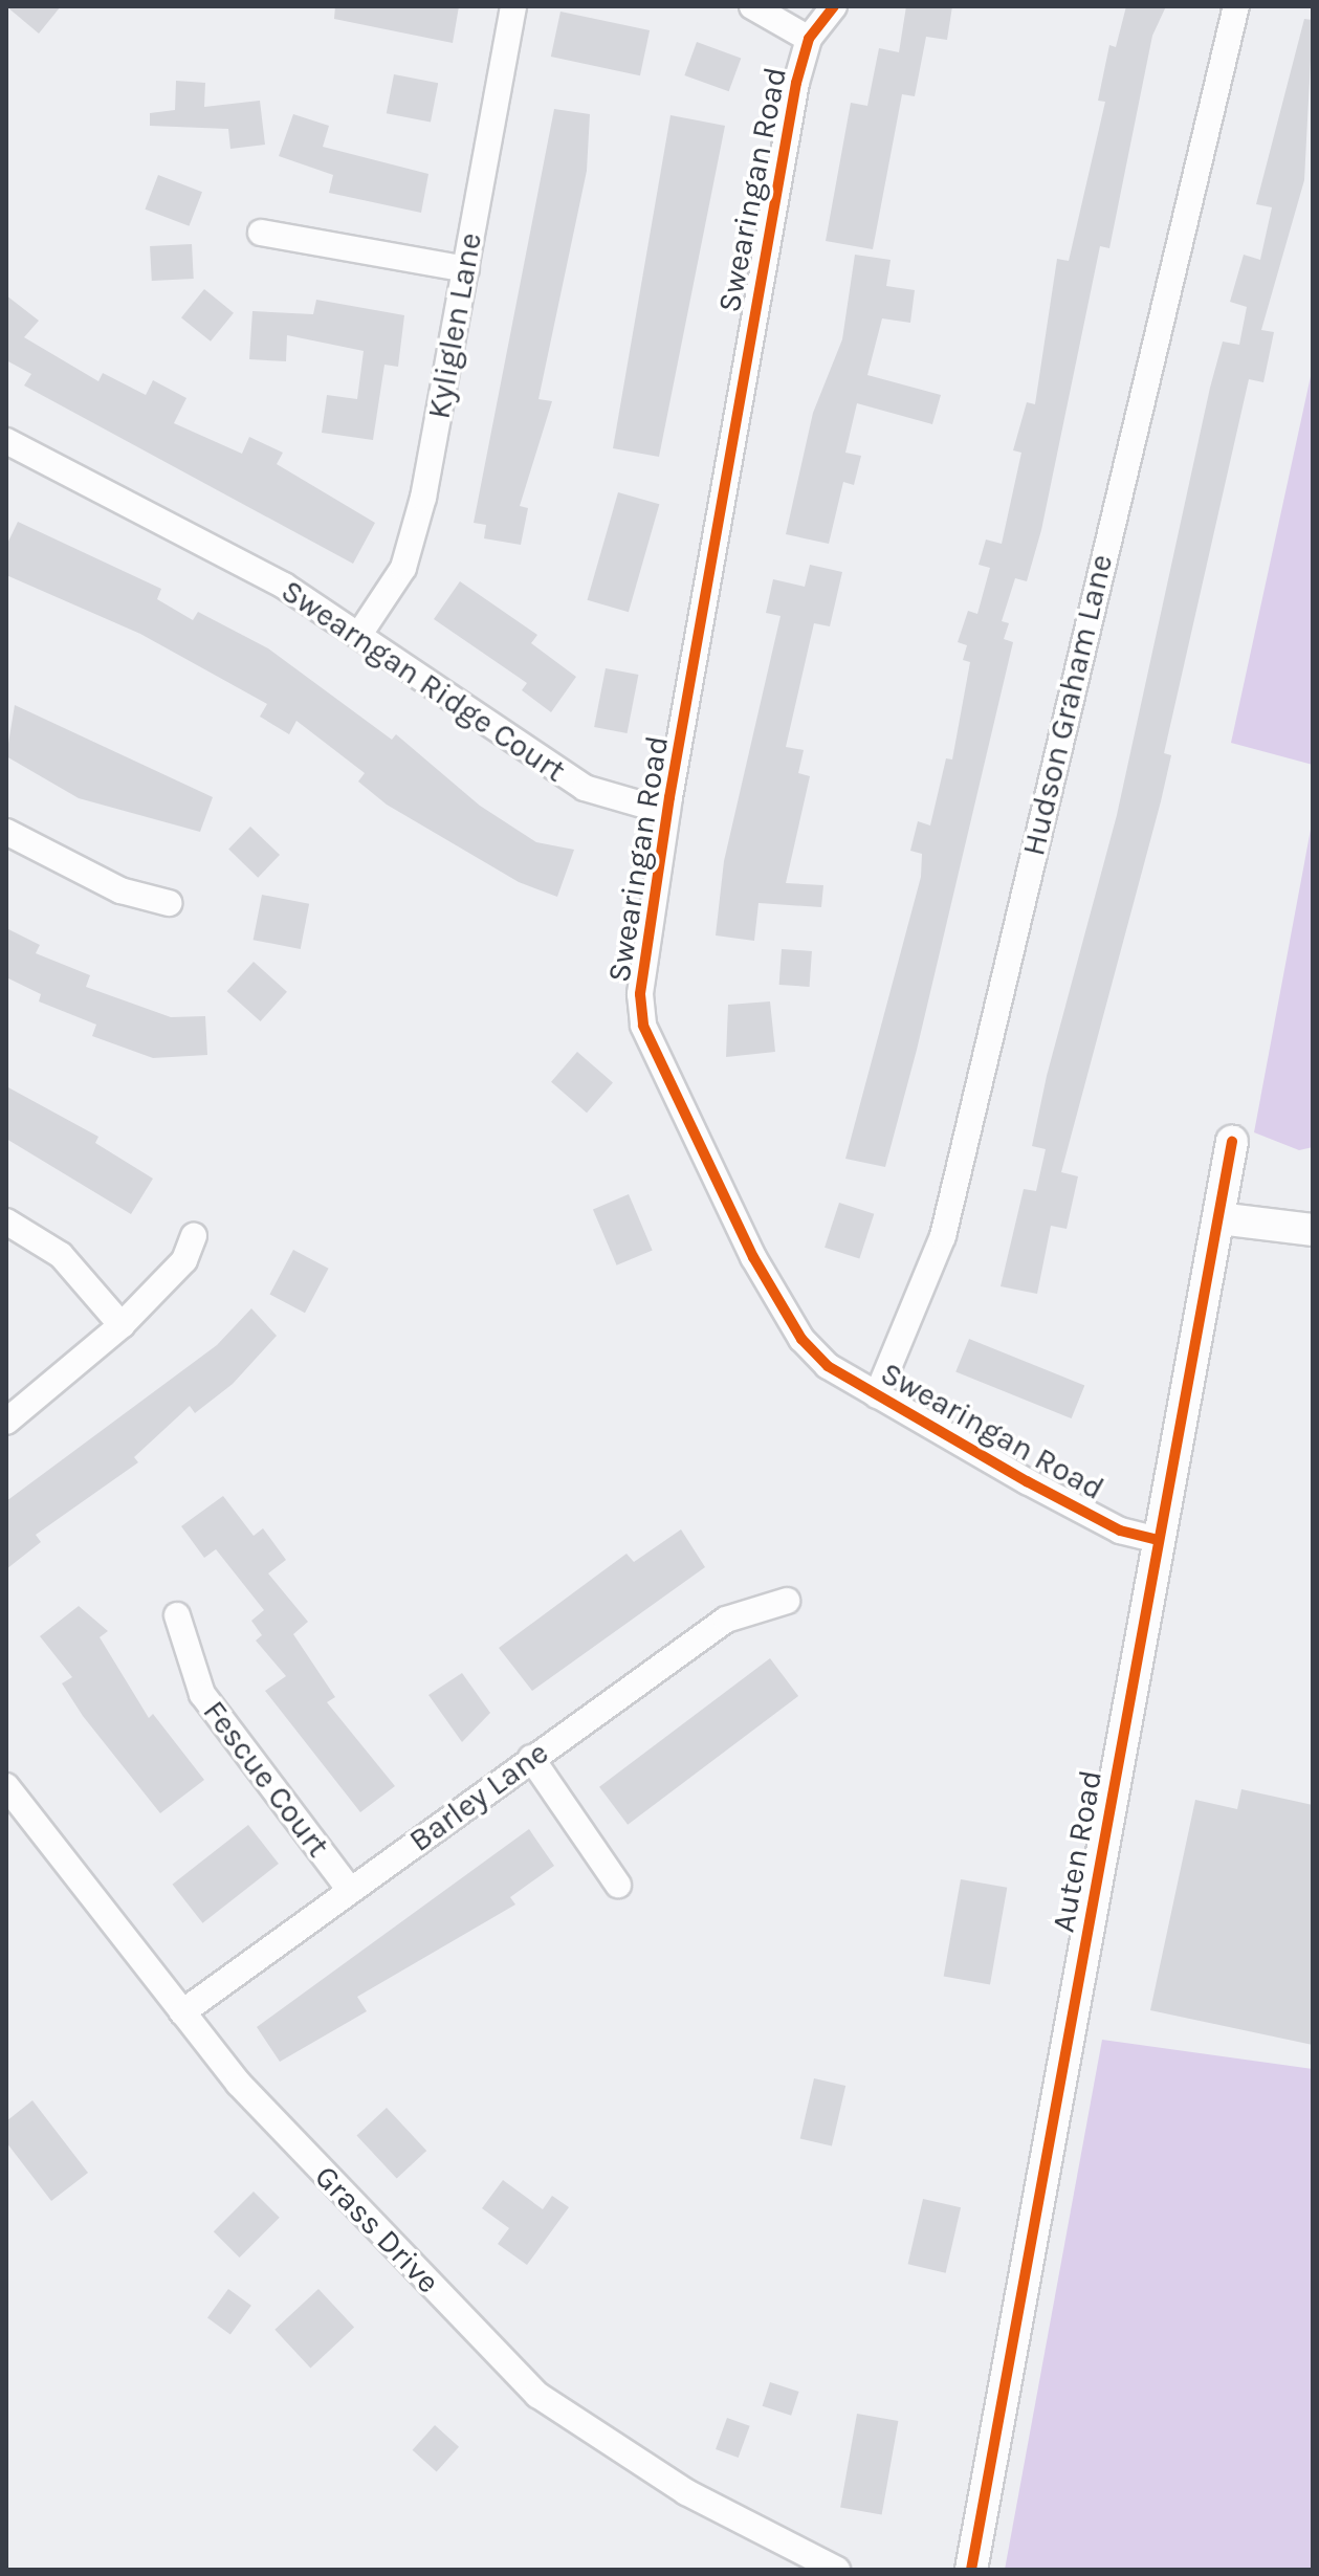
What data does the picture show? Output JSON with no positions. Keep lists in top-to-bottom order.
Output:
{
  "streets": {
    "street": [
      "Swearingan Road",
      "Kyliglen Lane",
      "Swearngan Ridge Court",
      "Hudson Graham Lane",
      "Fescue Court",
      "Barley Lane",
      "Auten Road",
      "Grass Drive"
    ]
  },
  "crossings": [
    ["Swearingan Road", "Swearngan Ridge Court"],
    ["Swearingan Road", "Hudson Graham Lane"],
    ["Swearingan Road", "Auten Road"],
    ["Kyliglen Lane", "Swearngan Ridge Court"],
    ["Fescue Court", "Barley Lane"],
    ["Barley Lane", "Grass Drive"]
  ]
}
